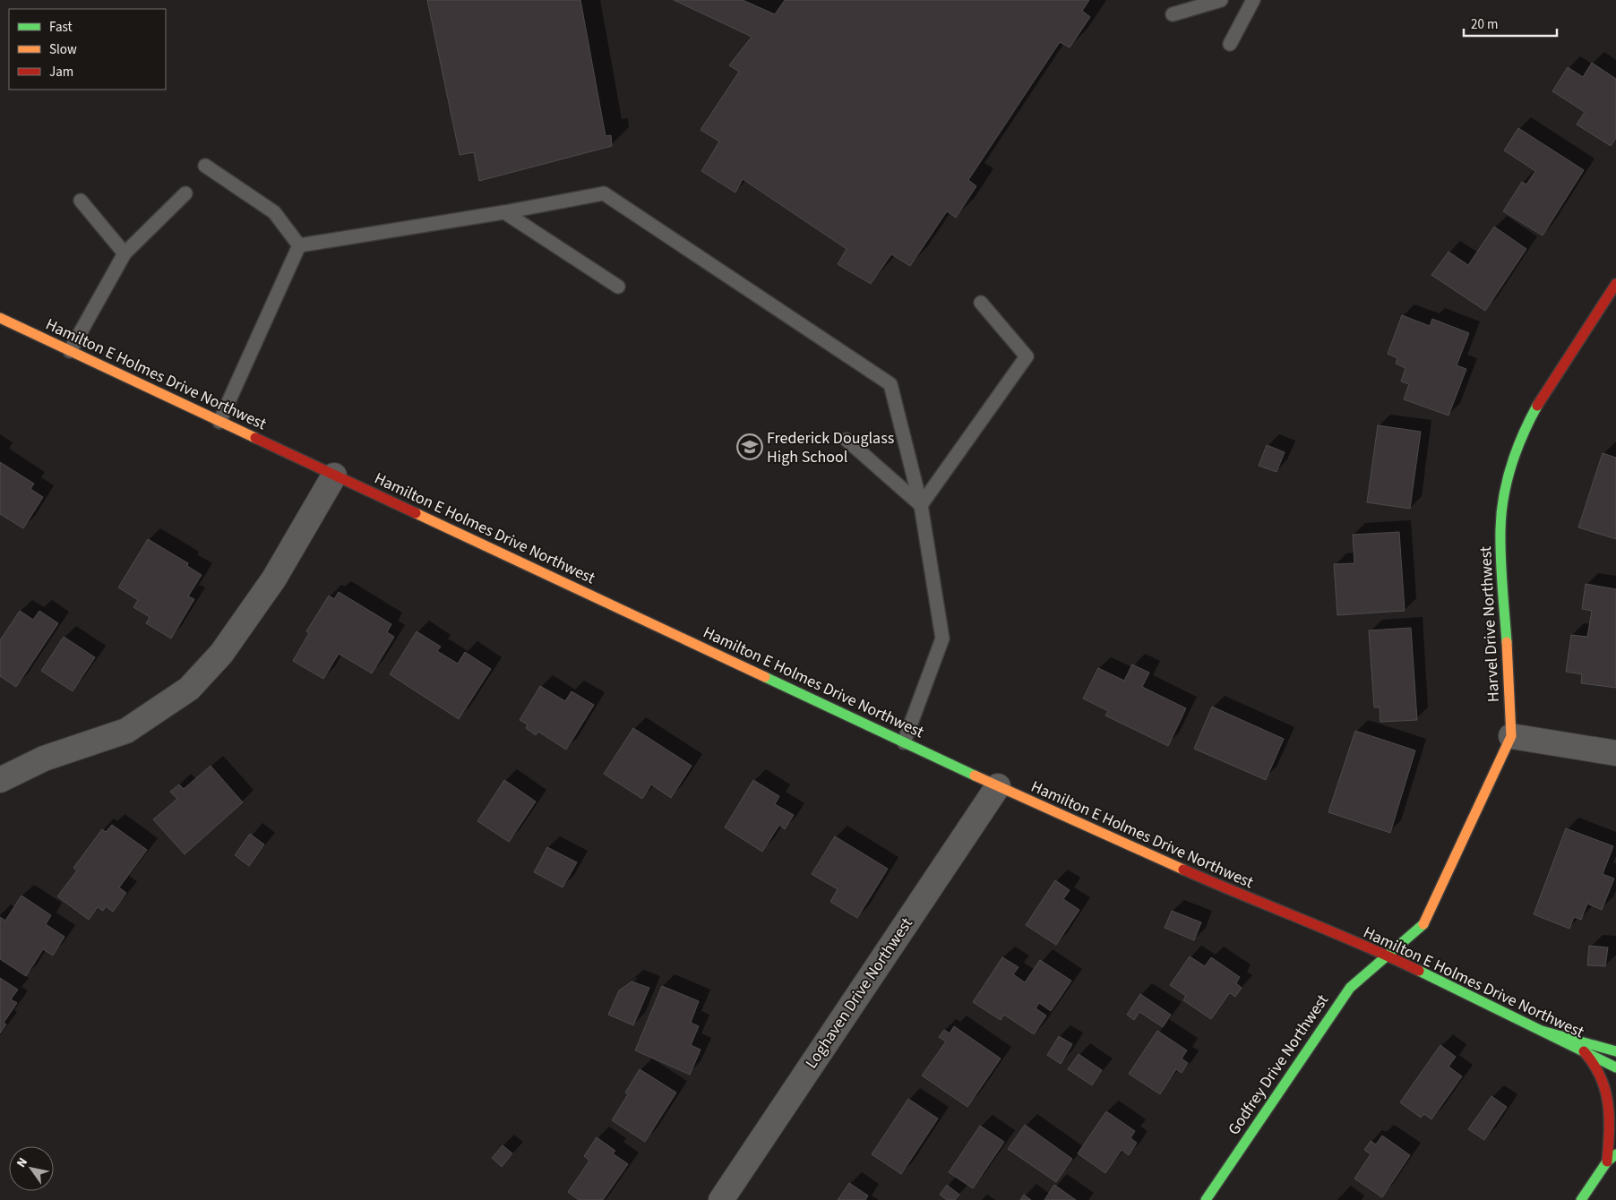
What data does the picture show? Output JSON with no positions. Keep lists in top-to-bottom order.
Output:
{
  "streets": {
    "main road": ["Hamilton E Holmes Drive Northwest", "Harvel Drive Northwest", "Godfrey Drive Northwest"],
    "street": ["Loghaven Drive Northwest"]
  },
  "crossings": [
    ["Hamilton E Holmes Drive Northwest", "Harvel Drive Northwest"],
    ["Hamilton E Holmes Drive Northwest", "Loghaven Drive Northwest"],
    ["Hamilton E Holmes Drive Northwest", "Godfrey Drive Northwest"],
    ["Harvel Drive Northwest", "Godfrey Drive Northwest"]
  ],
  "places": {
    "school or university": ["Frederick Douglass High School"]
  },
  "legend": ["Fast", "Slow", "Jam"],
  "scale_bar": "20 m",
  "north": "top left"
}
